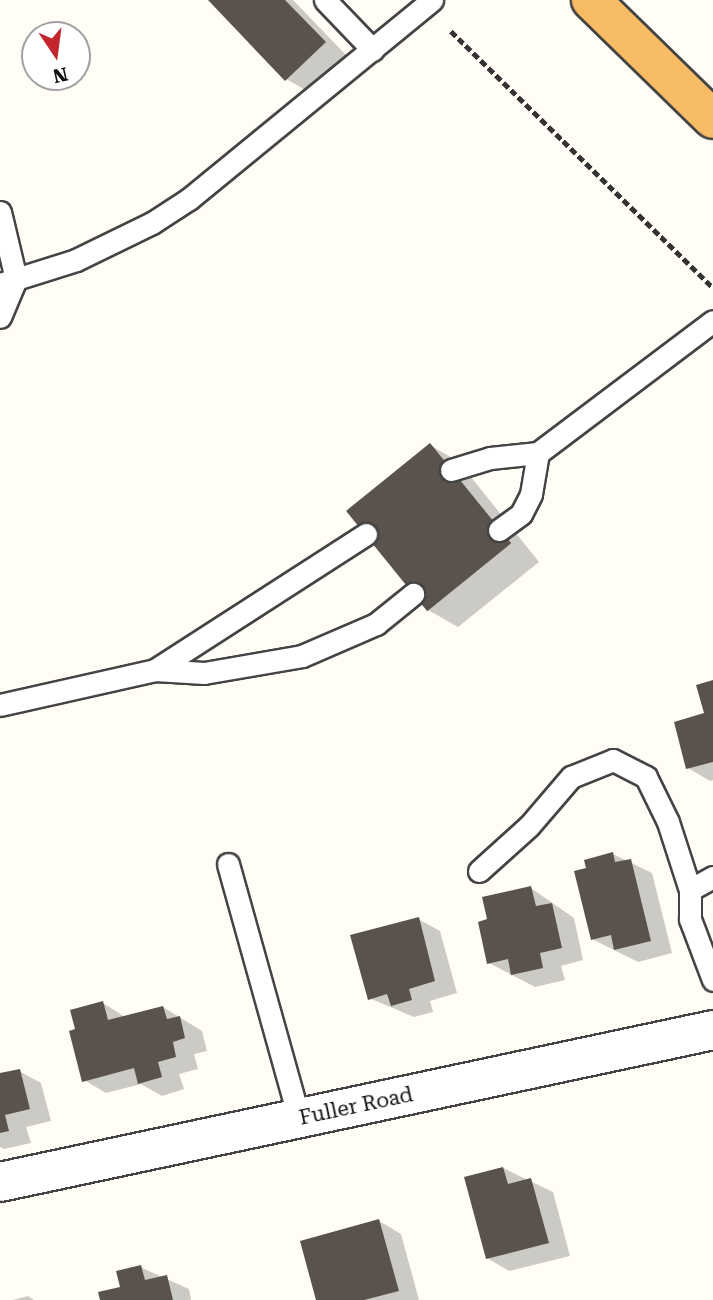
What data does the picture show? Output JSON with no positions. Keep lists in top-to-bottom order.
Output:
{
  "streets": {
    "street": ["Fuller Road"]
  },
  "north": "bottom"
}
